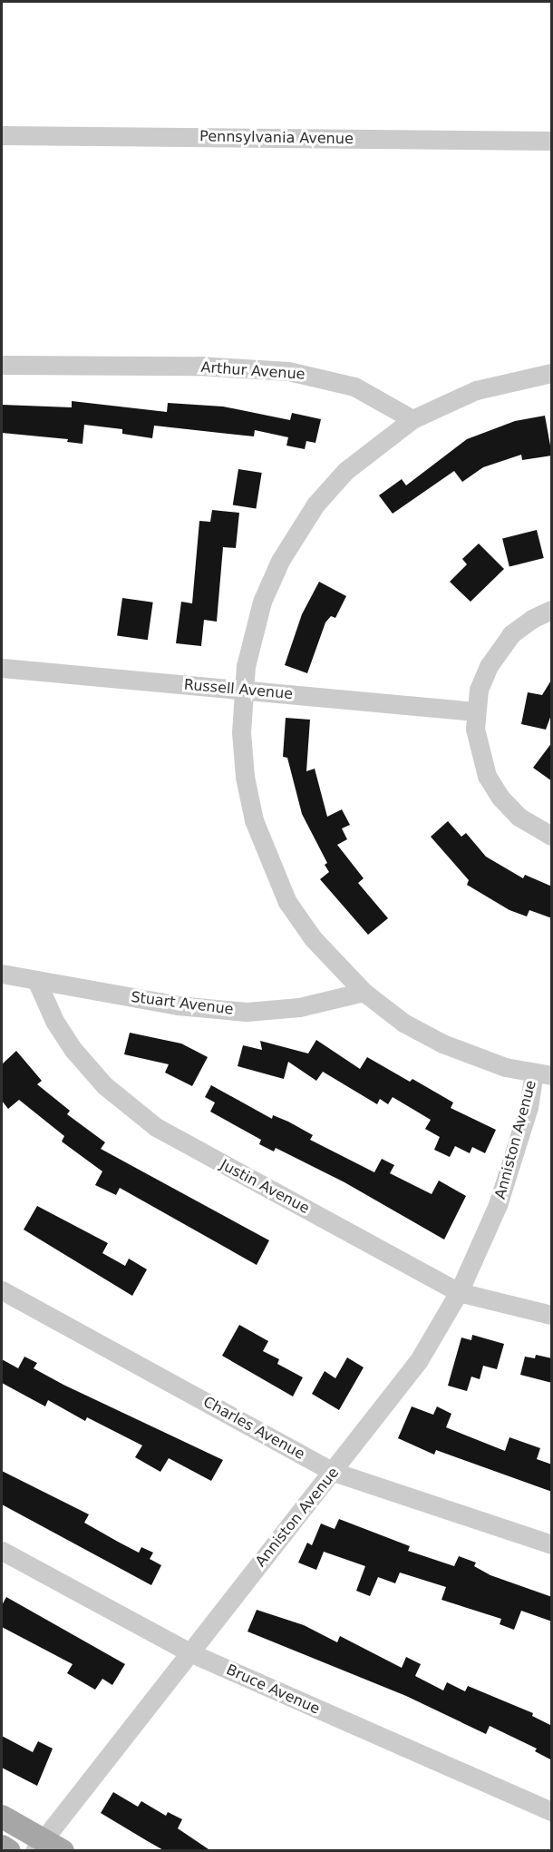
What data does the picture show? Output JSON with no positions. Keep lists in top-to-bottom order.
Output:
{
  "streets": {
    "street": [
      "Pennsylvania Avenue",
      "Arthur Avenue",
      "Russell Avenue",
      "Stuart Avenue",
      "Anniston Avenue",
      "Justin Avenue",
      "Charles Avenue",
      "Bruce Avenue"
    ]
  },
  "crossings": [
    ["Arthur Avenue", "Anniston Avenue"],
    ["Russell Avenue", "Anniston Avenue"],
    ["Stuart Avenue", "Anniston Avenue"],
    ["Stuart Avenue", "Justin Avenue"],
    ["Anniston Avenue", "Justin Avenue"],
    ["Anniston Avenue", "Charles Avenue"],
    ["Anniston Avenue", "Bruce Avenue"]
  ]
}
